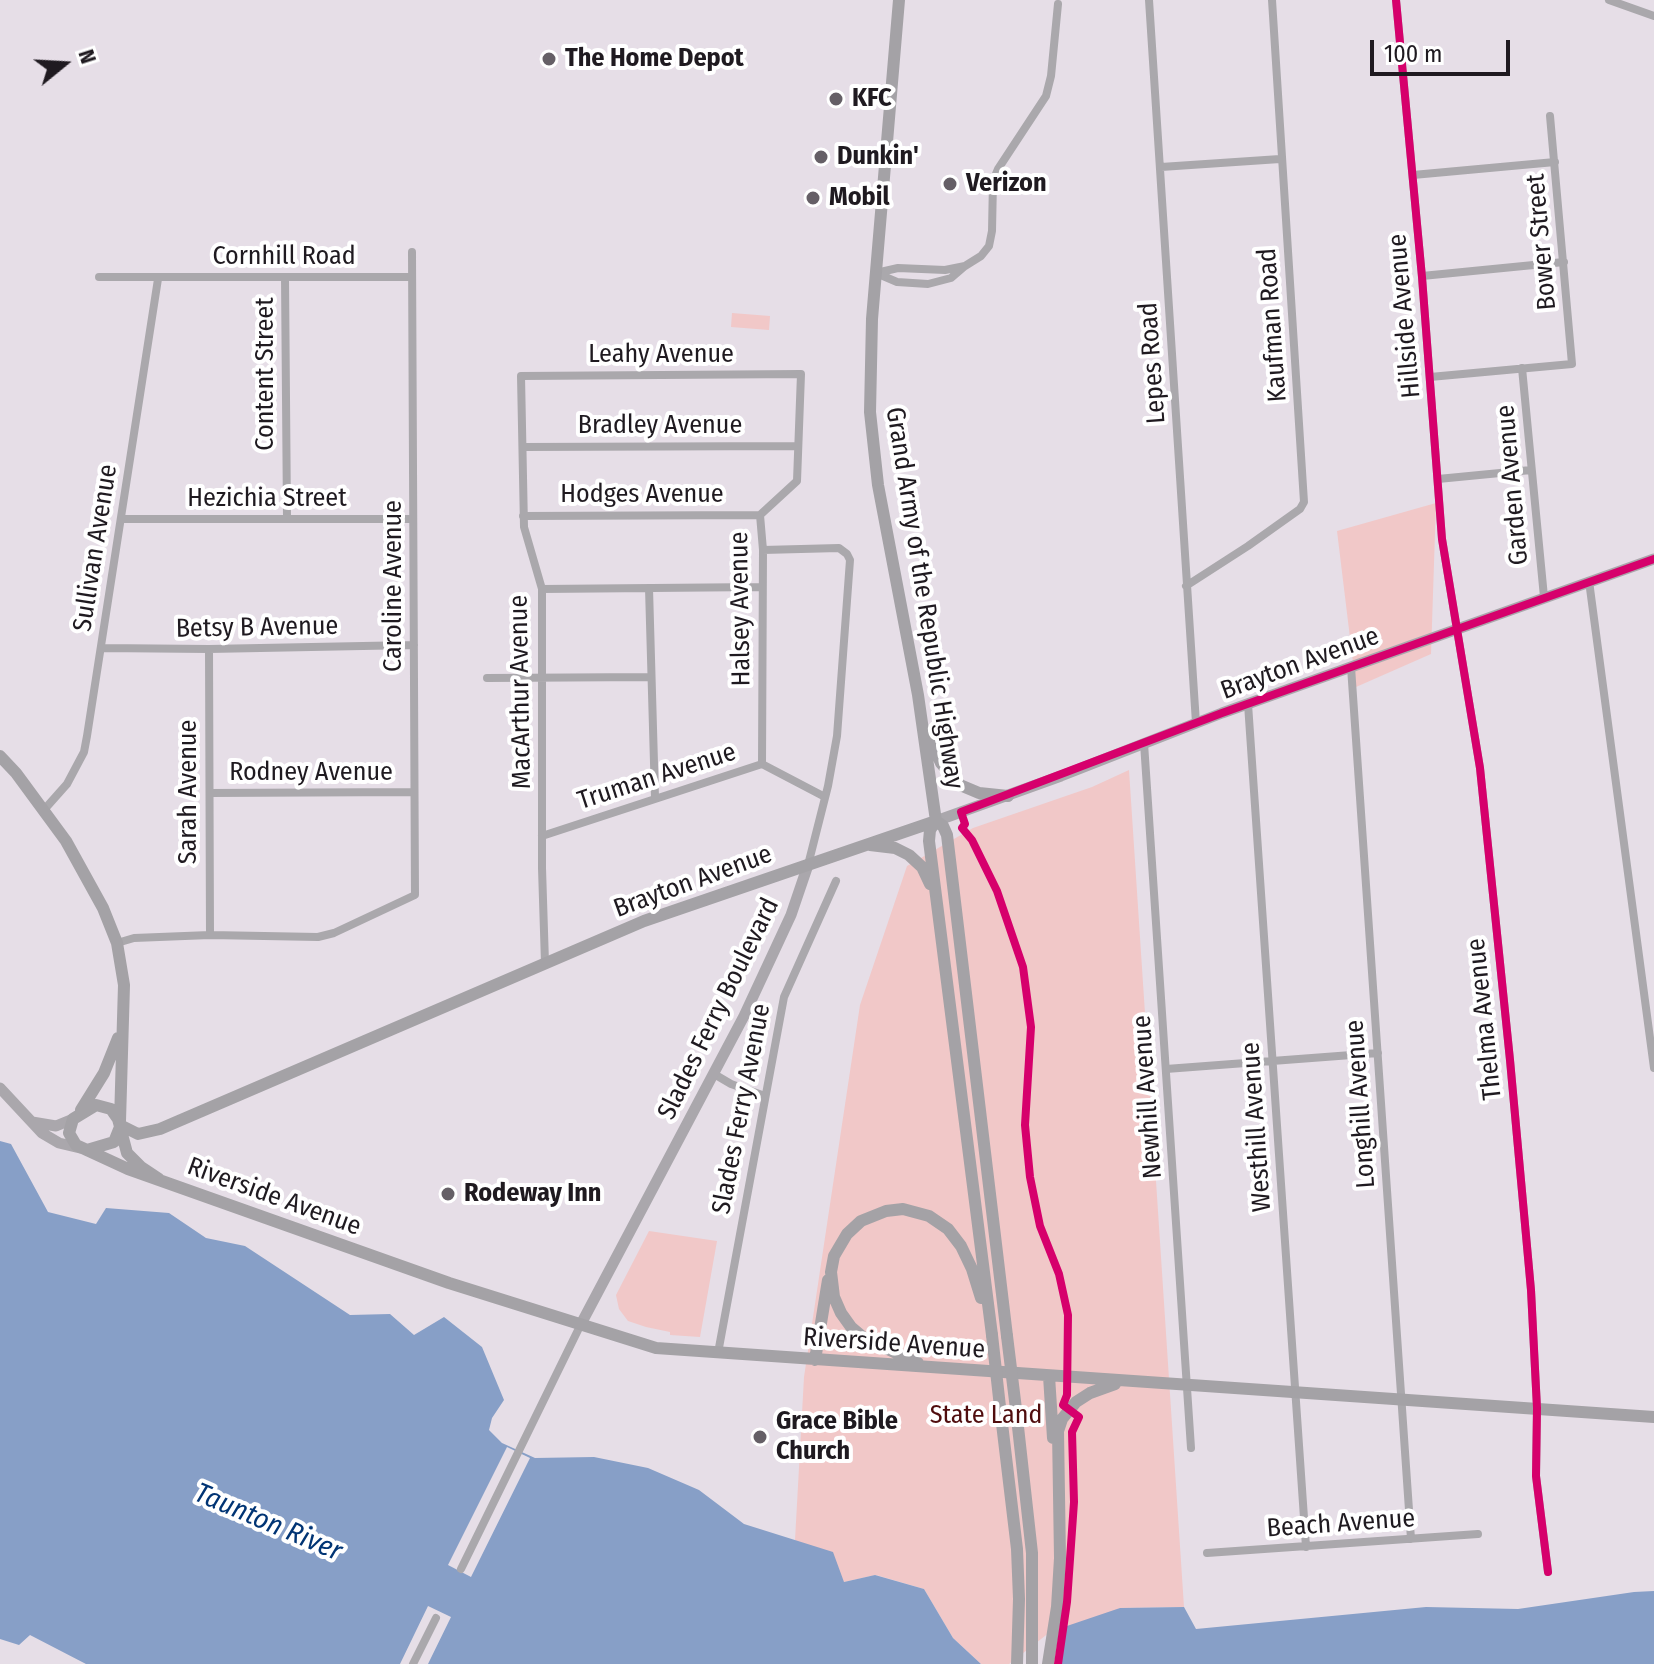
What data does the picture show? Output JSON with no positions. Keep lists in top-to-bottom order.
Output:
{
  "streets": {
    "main road": [
      "Grand Army of the Republic Highway",
      "Brayton Avenue",
      "Slades Ferry Boulevard",
      "Riverside Avenue"
    ],
    "street": [
      "Bower Street",
      "Cornhill Road",
      "Hillside Avenue",
      "Kaufman Road",
      "Leahy Avenue",
      "Lepes Road",
      "Content Street",
      "Bradley Avenue",
      "Garden Avenue",
      "Hodges Avenue",
      "Hezichia Street",
      "Sullivan Avenue",
      "Caroline Avenue",
      "Halsey Avenue",
      "Betsy B Avenue",
      "MacArthur Avenue",
      "Rodney Avenue",
      "Truman Avenue",
      "Sarah Avenue",
      "Thelma Avenue",
      "Newhill Avenue",
      "Longhill Avenue",
      "Slades Ferry Avenue",
      "Westhill Avenue",
      "Beach Avenue"
    ]
  },
  "crossings": [
    ["Bower Street", "Garden Avenue"],
    ["Cornhill Road", "Content Street"],
    ["Cornhill Road", "Sullivan Avenue"],
    ["Cornhill Road", "Caroline Avenue"],
    ["Hillside Avenue", "Brayton Avenue"],
    ["Hillside Avenue", "Thelma Avenue"],
    ["Kaufman Road", "Lepes Road"],
    ["Leahy Avenue", "Halsey Avenue"],
    ["Leahy Avenue", "MacArthur Avenue"],
    ["Lepes Road", "Brayton Avenue"],
    ["Content Street", "Hezichia Street"],
    ["Bradley Avenue", "Halsey Avenue"],
    ["Bradley Avenue", "MacArthur Avenue"],
    ["Garden Avenue", "Brayton Avenue"],
    ["Hodges Avenue", "Halsey Avenue"],
    ["Hodges Avenue", "MacArthur Avenue"],
    ["Hezichia Street", "Sullivan Avenue"],
    ["Hezichia Street", "Caroline Avenue"],
    ["Sullivan Avenue", "Betsy B Avenue"],
    ["Caroline Avenue", "Betsy B Avenue"],
    ["Caroline Avenue", "Rodney Avenue"],
    ["Caroline Avenue", "Sarah Avenue"],
    ["Grand Army of the Republic Highway", "Brayton Avenue"],
    ["Halsey Avenue", "Truman Avenue"],
    ["Halsey Avenue", "Slades Ferry Boulevard"],
    ["Betsy B Avenue", "Sarah Avenue"],
    ["Brayton Avenue", "MacArthur Avenue"],
    ["Brayton Avenue", "Slades Ferry Boulevard"],
    ["Brayton Avenue", "Thelma Avenue"],
    ["Brayton Avenue", "Newhill Avenue"],
    ["Brayton Avenue", "Longhill Avenue"],
    ["Brayton Avenue", "Westhill Avenue"],
    ["Brayton Avenue", "Riverside Avenue"],
    ["MacArthur Avenue", "Truman Avenue"],
    ["Rodney Avenue", "Sarah Avenue"],
    ["Truman Avenue", "Slades Ferry Boulevard"],
    ["Slades Ferry Boulevard", "Riverside Avenue"],
    ["Thelma Avenue", "Riverside Avenue"],
    ["Newhill Avenue", "Riverside Avenue"],
    ["Longhill Avenue", "Riverside Avenue"],
    ["Longhill Avenue", "Beach Avenue"],
    ["Slades Ferry Avenue", "Riverside Avenue"],
    ["Westhill Avenue", "Riverside Avenue"],
    ["Westhill Avenue", "Beach Avenue"]
  ],
  "water": ["Taunton River"],
  "parks": ["State Land"],
  "places": [
    "The Home Depot",
    "KFC",
    "Dunkin'",
    "Verizon",
    "Mobil",
    "Rodeway Inn",
    "Grace Bible Church"
  ],
  "scale_bar": "100 m",
  "north": "right"
}
